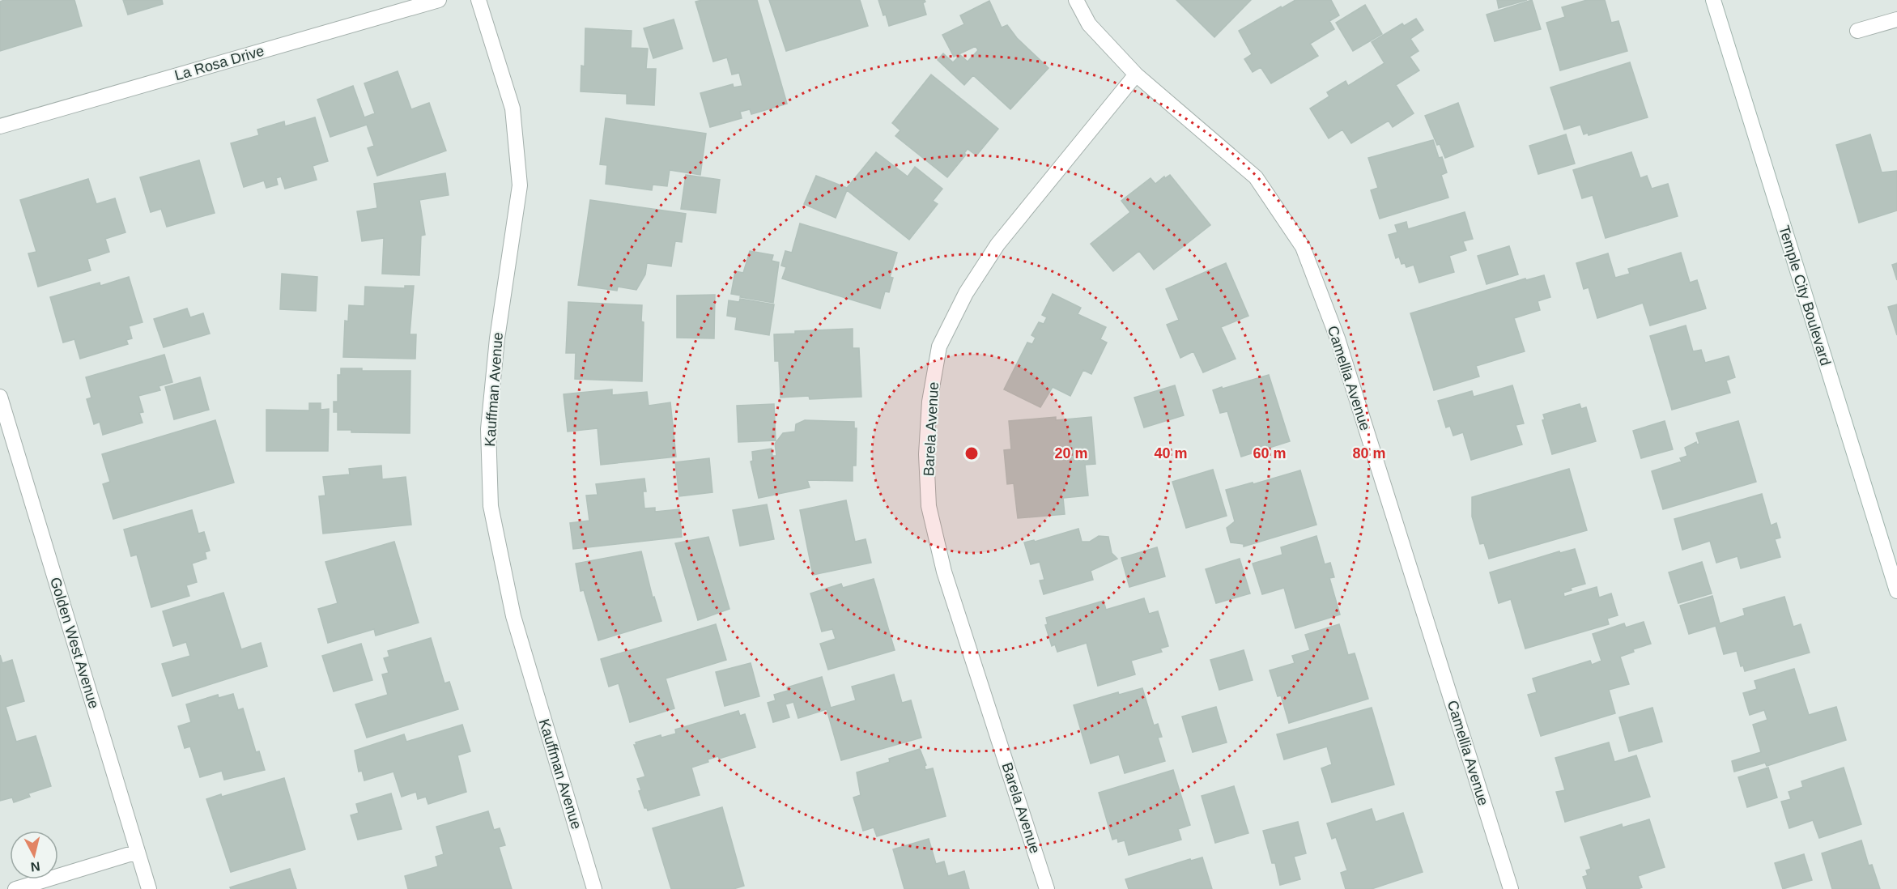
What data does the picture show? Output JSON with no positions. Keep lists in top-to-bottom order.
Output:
{
  "streets": {
    "street": [
      "La Rosa Drive",
      "Temple City Boulevard",
      "Camellia Avenue",
      "Kauffman Avenue",
      "Barela Avenue",
      "Golden West Avenue"
    ]
  },
  "crossings": [
    ["Camellia Avenue", "Barela Avenue"]
  ],
  "north": "bottom",
  "rings": [
    "20 m",
    "40 m",
    "60 m",
    "80 m"
  ]
}
